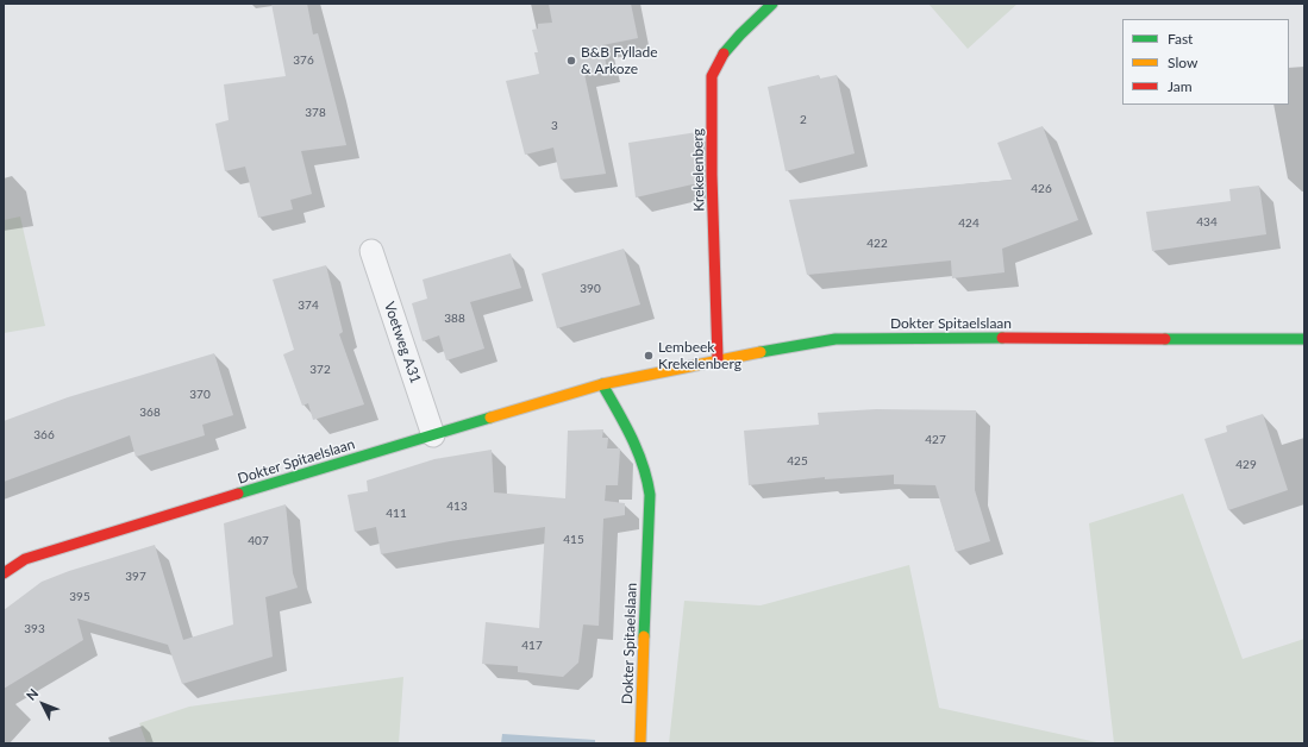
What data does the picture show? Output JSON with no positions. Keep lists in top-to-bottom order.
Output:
{
  "streets": {
    "street": ["Krekelenberg", "Dokter Spitaelslaan"],
    "lane": ["Voetweg A31"]
  },
  "crossings": [
    ["Krekelenberg", "Dokter Spitaelslaan"],
    ["Dokter Spitaelslaan", "Voetweg A31"]
  ],
  "places": ["B&B Fyllade & Arkoze", "Lembeek Krekelenberg"],
  "house_numbers": [
    "376",
    "378",
    "2",
    "3",
    "426",
    "434",
    "424",
    "422",
    "390",
    "374",
    "388",
    "372",
    "370",
    "368",
    "366",
    "427",
    "425",
    "429",
    "413",
    "411",
    "415",
    "407",
    "397",
    "395",
    "393",
    "417"
  ],
  "legend": ["Fast", "Slow", "Jam"],
  "north": "top left"
}
